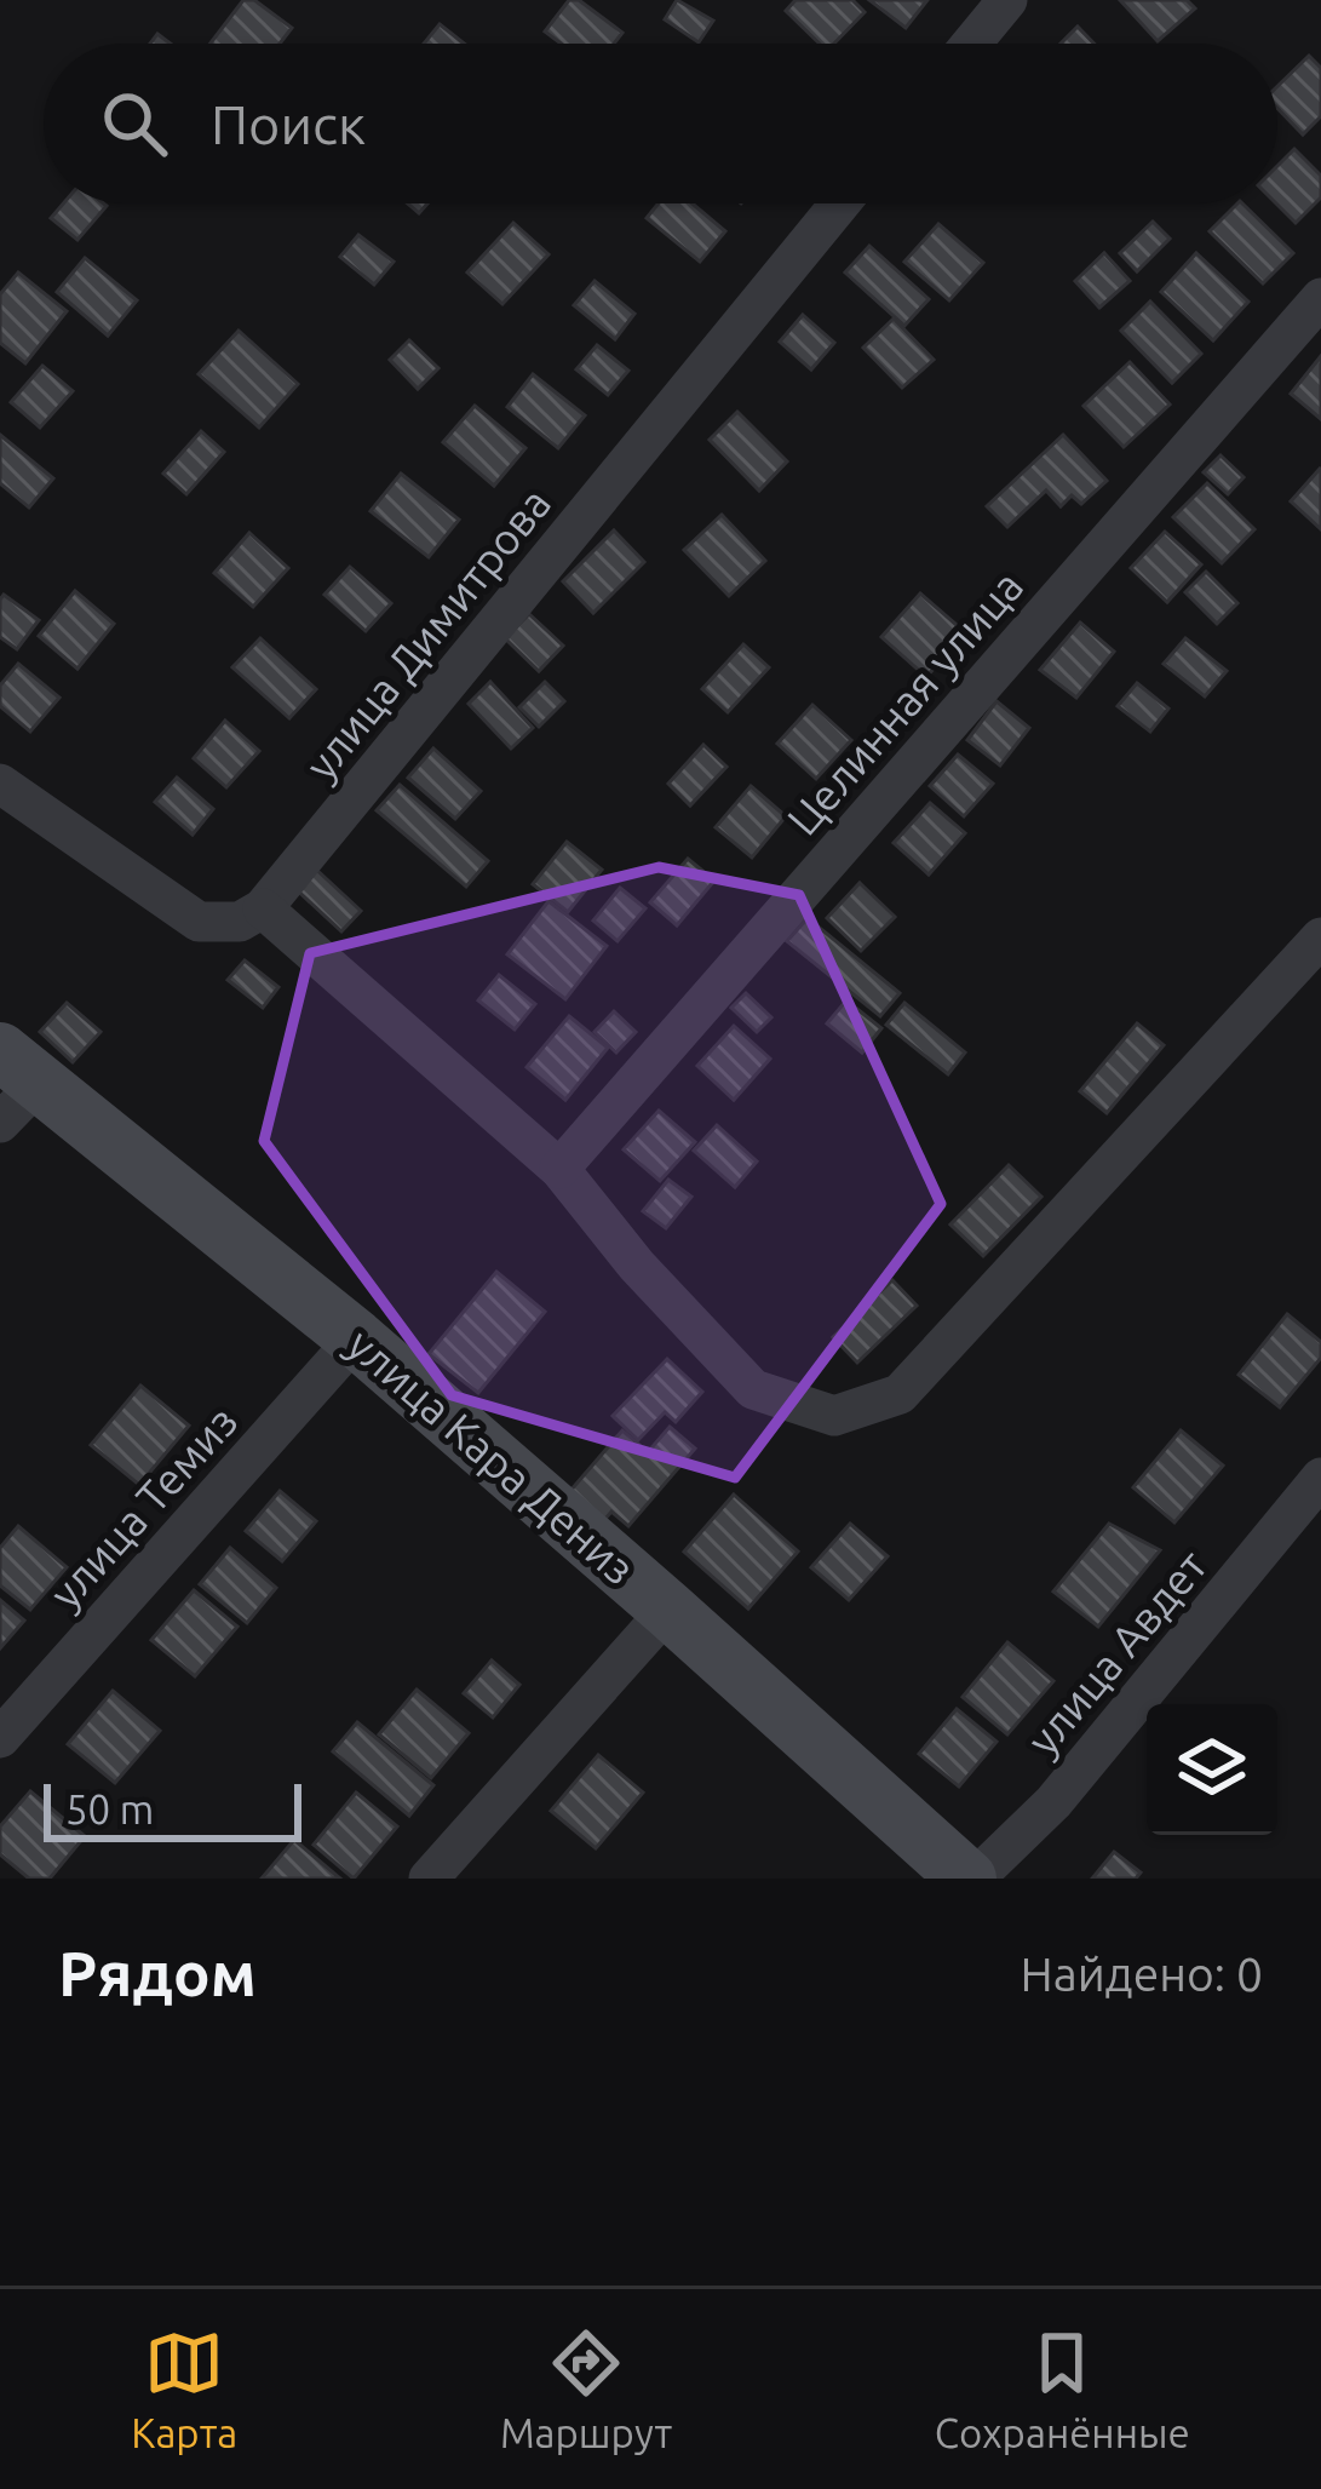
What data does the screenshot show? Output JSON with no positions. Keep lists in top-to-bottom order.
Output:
{
  "streets": {
    "main road": ["улица Кара Дениз"],
    "street": [
      "улица Димитрова",
      "Целинная улица",
      "улица Темиз",
      "улица Авдет"
    ]
  },
  "crossings": [
    ["улица Кара Дениз", "улица Темиз"],
    ["улица Кара Дениз", "улица Авдет"]
  ],
  "scale_bar": "50 m",
  "page": {
    "search": "Поиск",
    "scale": "50 m",
    "heading": ["Рядом", "Найдено: 0"],
    "nav": ["Карта", "Маршрут", "Сохранённые"]
  }
}
